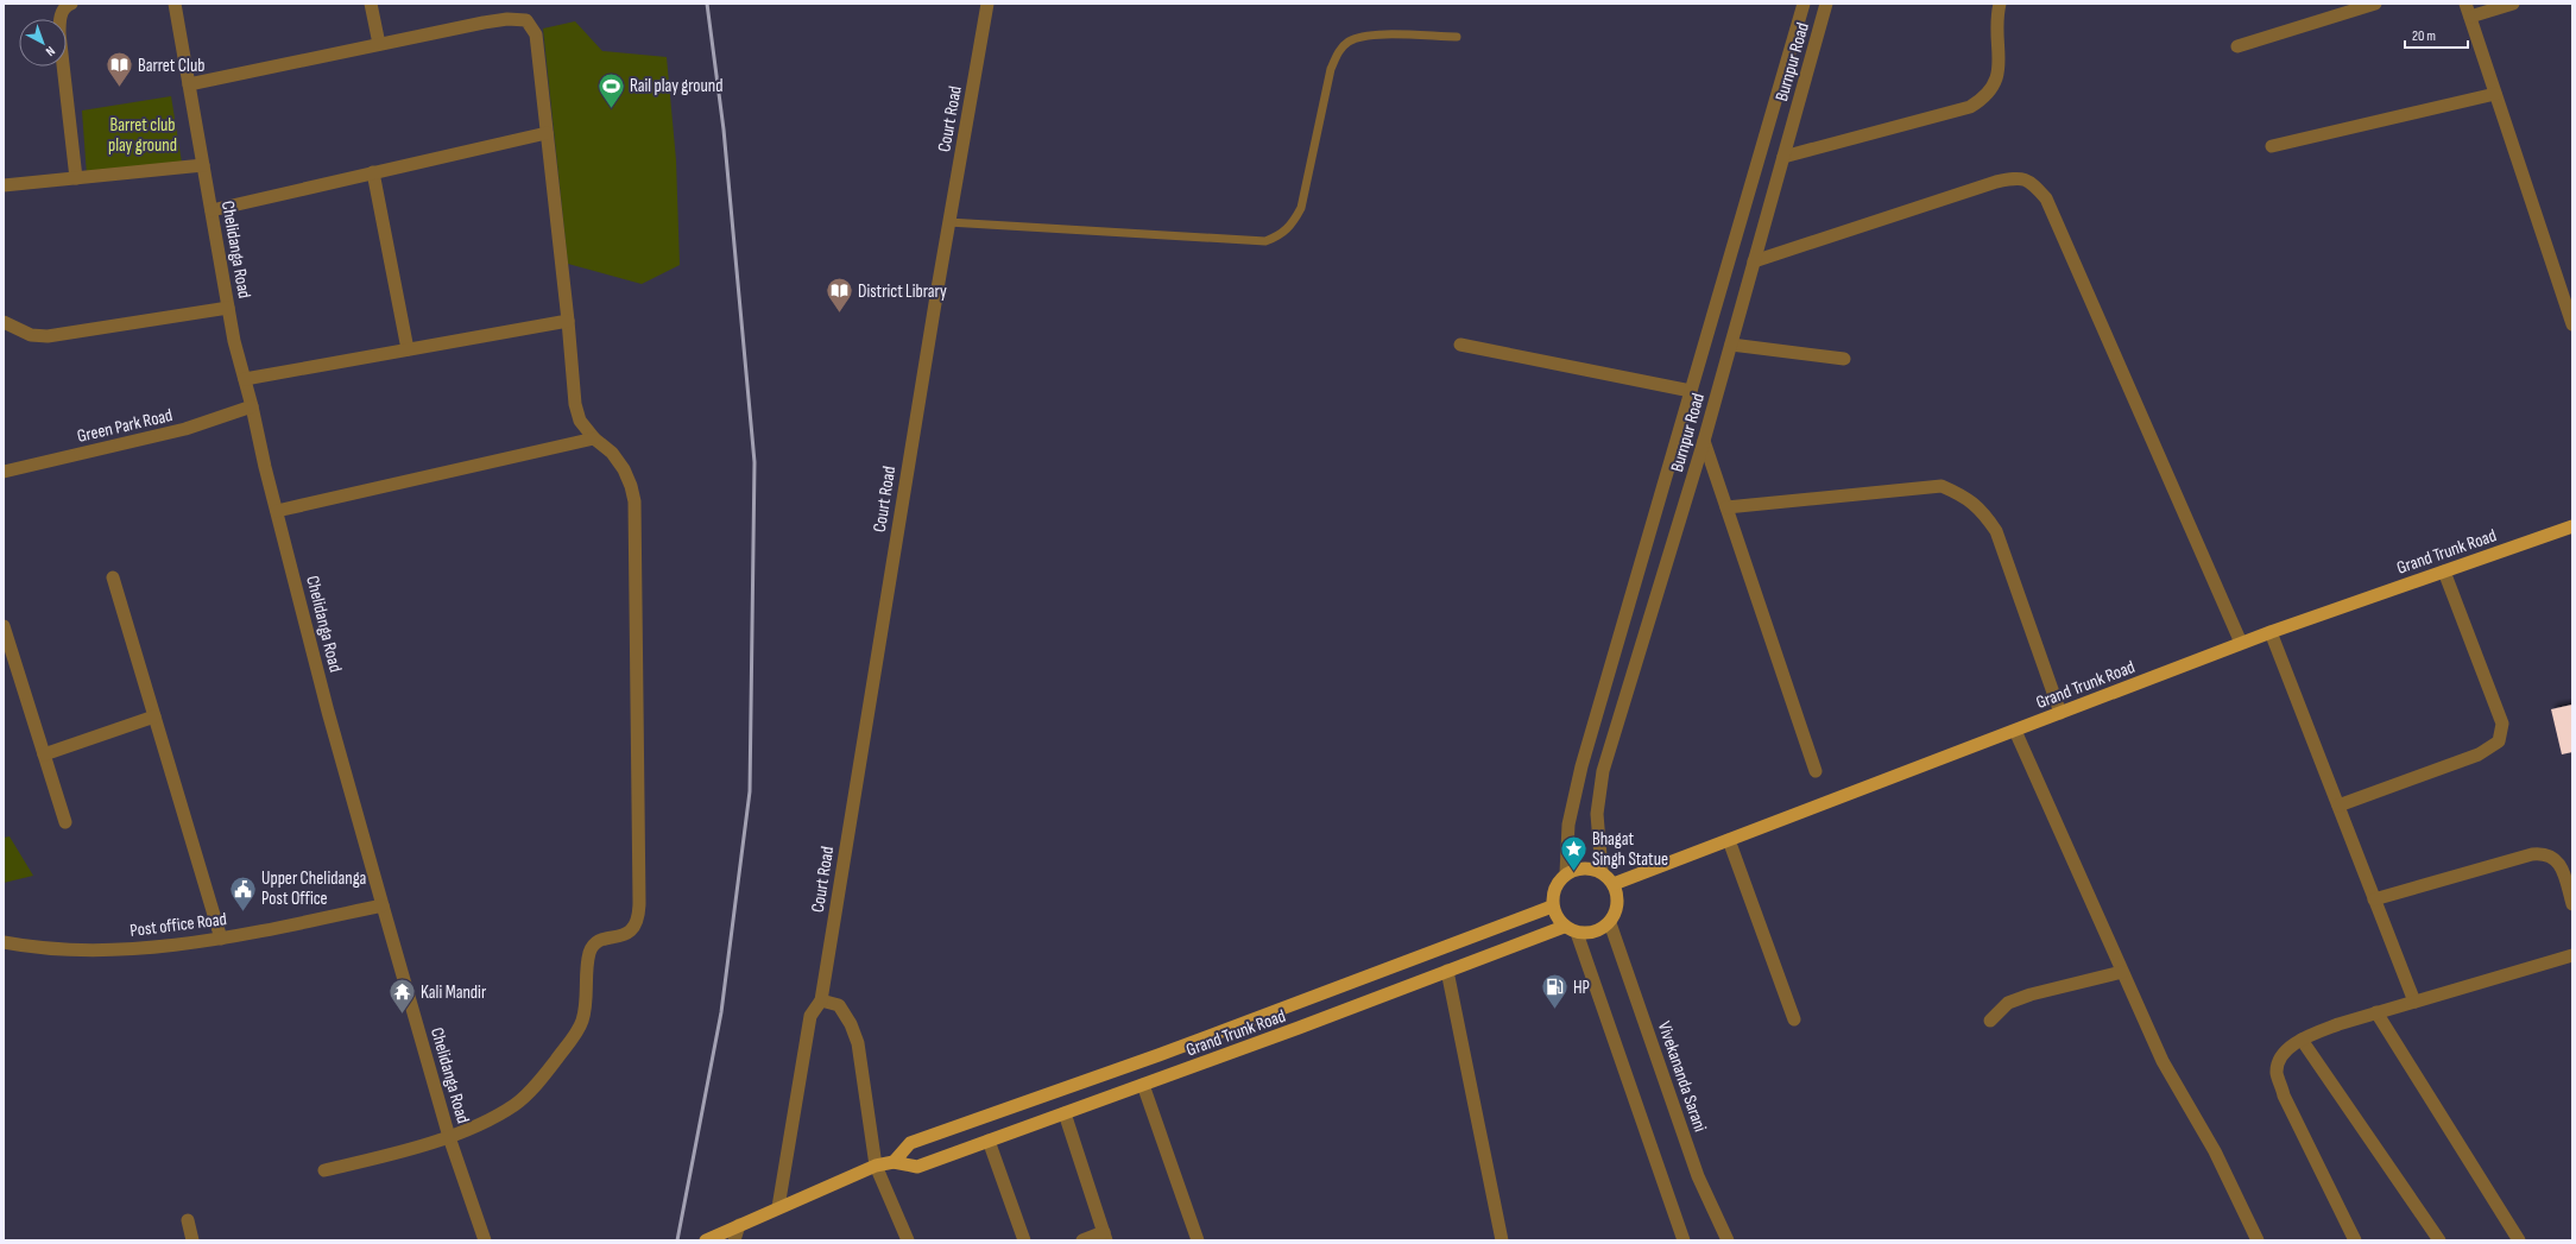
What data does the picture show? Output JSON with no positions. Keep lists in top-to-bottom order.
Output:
{
  "streets": {
    "main road": ["Grand Trunk Road"],
    "street": [
      "Burnpur Road",
      "Court Road",
      "Chelidanga Road",
      "Green Park Road",
      "Post office Road",
      "Vivekananda Sarani"
    ]
  },
  "crossings": [
    ["Burnpur Road", "Grand Trunk Road"],
    ["Burnpur Road", "Vivekananda Sarani"],
    ["Chelidanga Road", "Green Park Road"],
    ["Chelidanga Road", "Post office Road"],
    ["Grand Trunk Road", "Vivekananda Sarani"]
  ],
  "parks": ["Barret club play ground"],
  "places": {
    "library": ["Barret Club", "District Library"],
    "sports": ["Rail play ground"],
    "place": ["Bhagat Singh Statue"],
    "public building": ["Upper Chelidanga Post Office"],
    "fuel station": ["HP"],
    "temple": ["Kali Mandir"]
  },
  "scale_bar": "20 m",
  "north": "bottom right"
}
